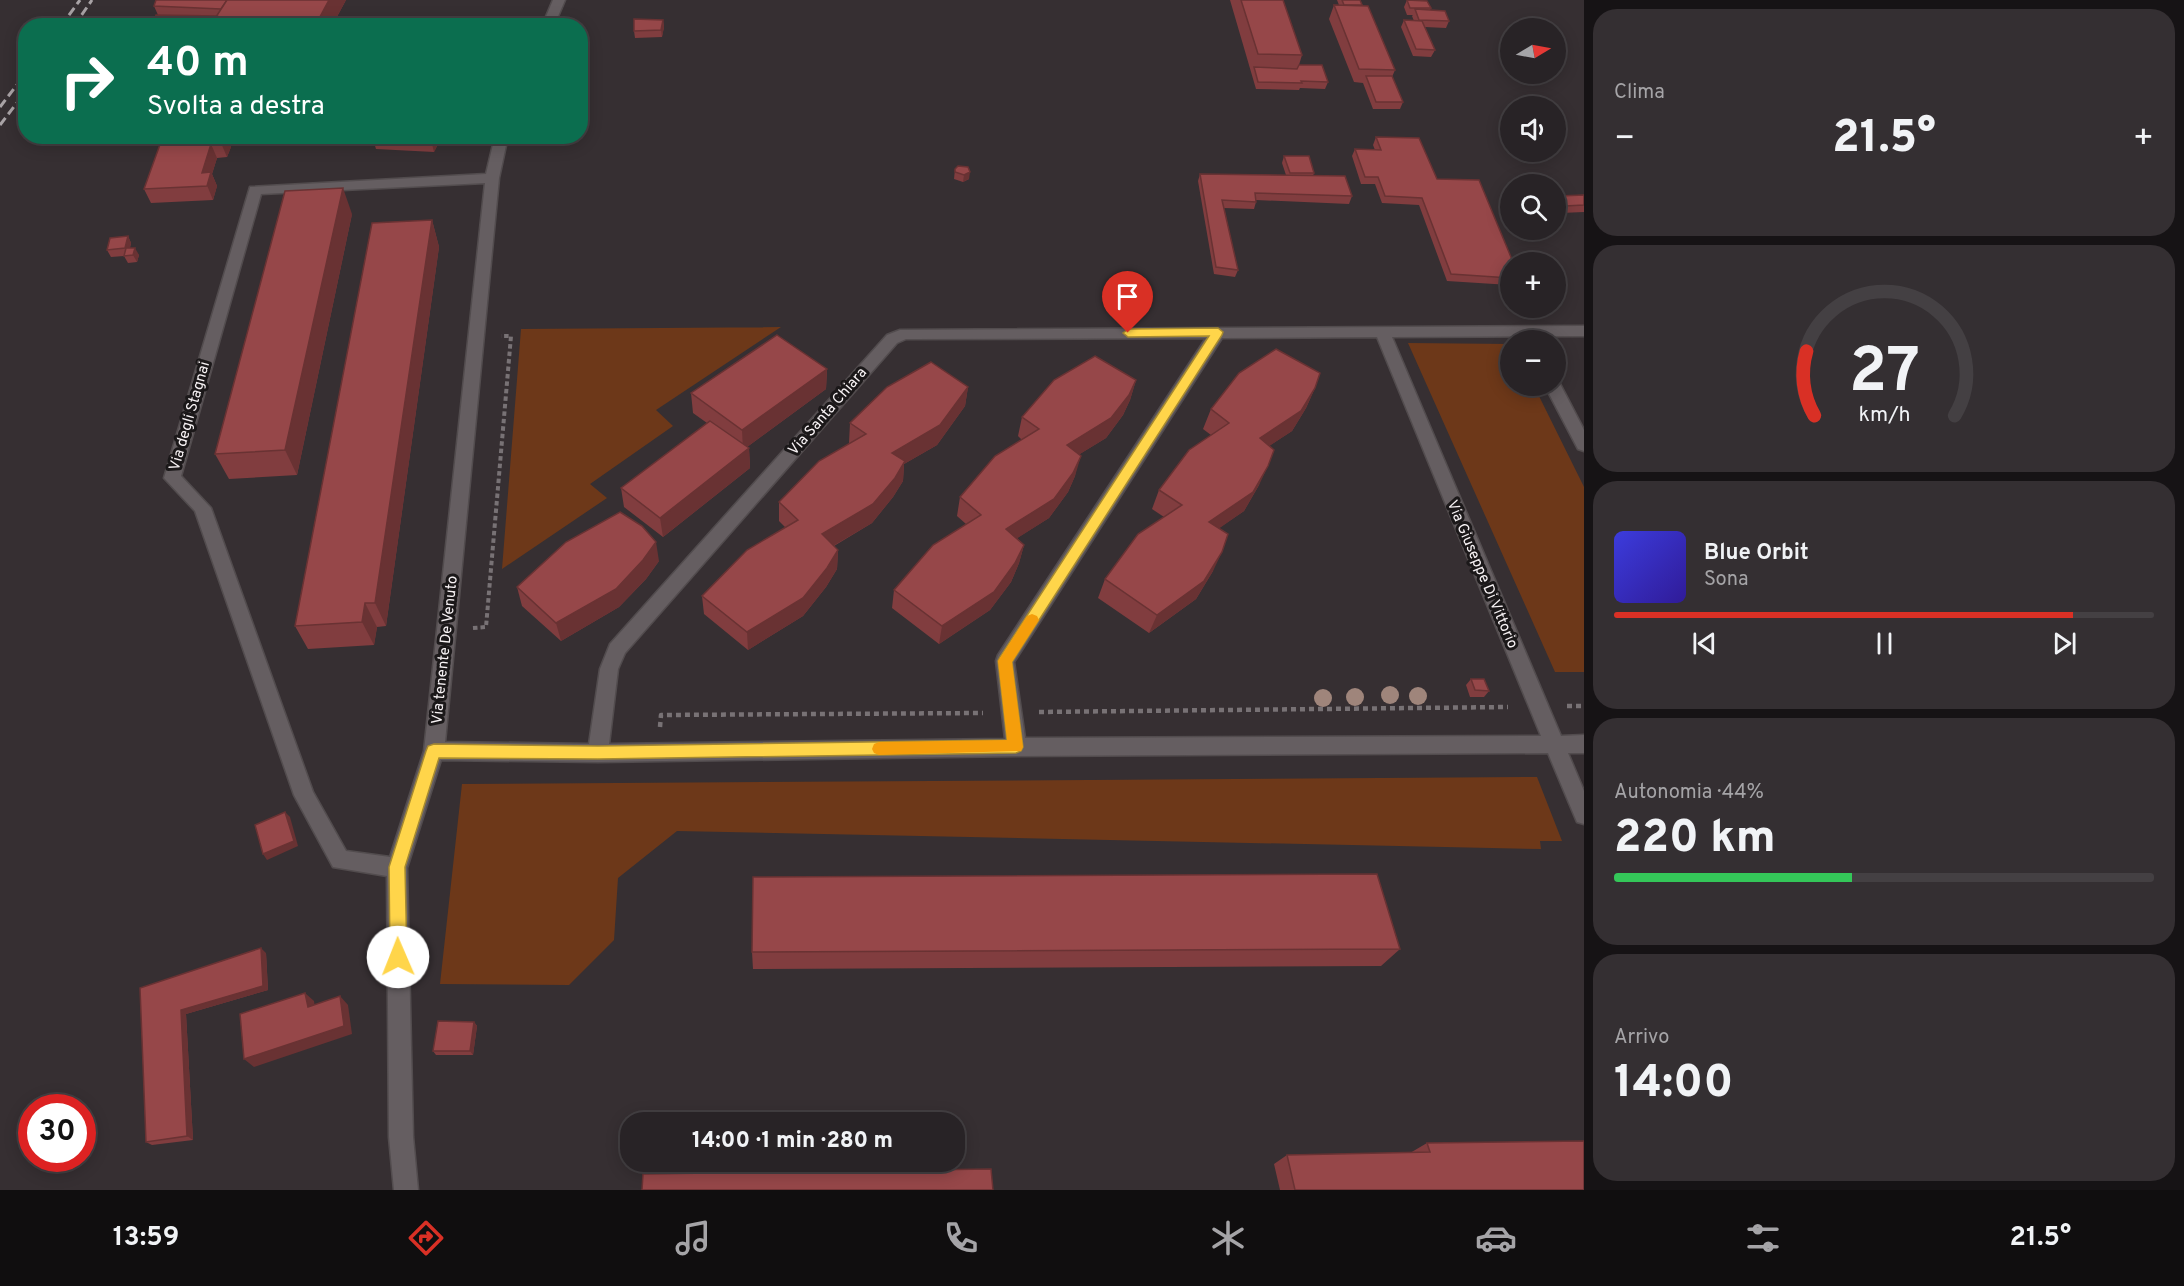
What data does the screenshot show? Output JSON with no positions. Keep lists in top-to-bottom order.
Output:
{
  "streets": {
    "street": [
      "Via Santa Chiara",
      "Via degli Stagnai",
      "Via Giuseppe Di Vittorio",
      "Via tenente De Venuto"
    ]
  },
  "crossings": [
    ["Via Santa Chiara", "Via Giuseppe Di Vittorio"],
    ["Via degli Stagnai", "Via tenente De Venuto"]
  ],
  "north": "right",
  "page": {
    "tile": [
      "Clima",
      ["Autonomia · 44%", "220 km"],
      ["Arrivo", "14:00"]
    ],
    "map_buttons": ["+", "−"],
    "turn": ["40 m", "Svolta a destra"],
    "heat": ["−", "21.5°", "+"],
    "song": ["Blue Orbit", "Sona"],
    "limit": "30",
    "trip": "14:00 · 1 min · 280 m",
    "tabs": ["13:59", "21.5°"],
    "gauge": ["27", "km/h"]
  }
}
